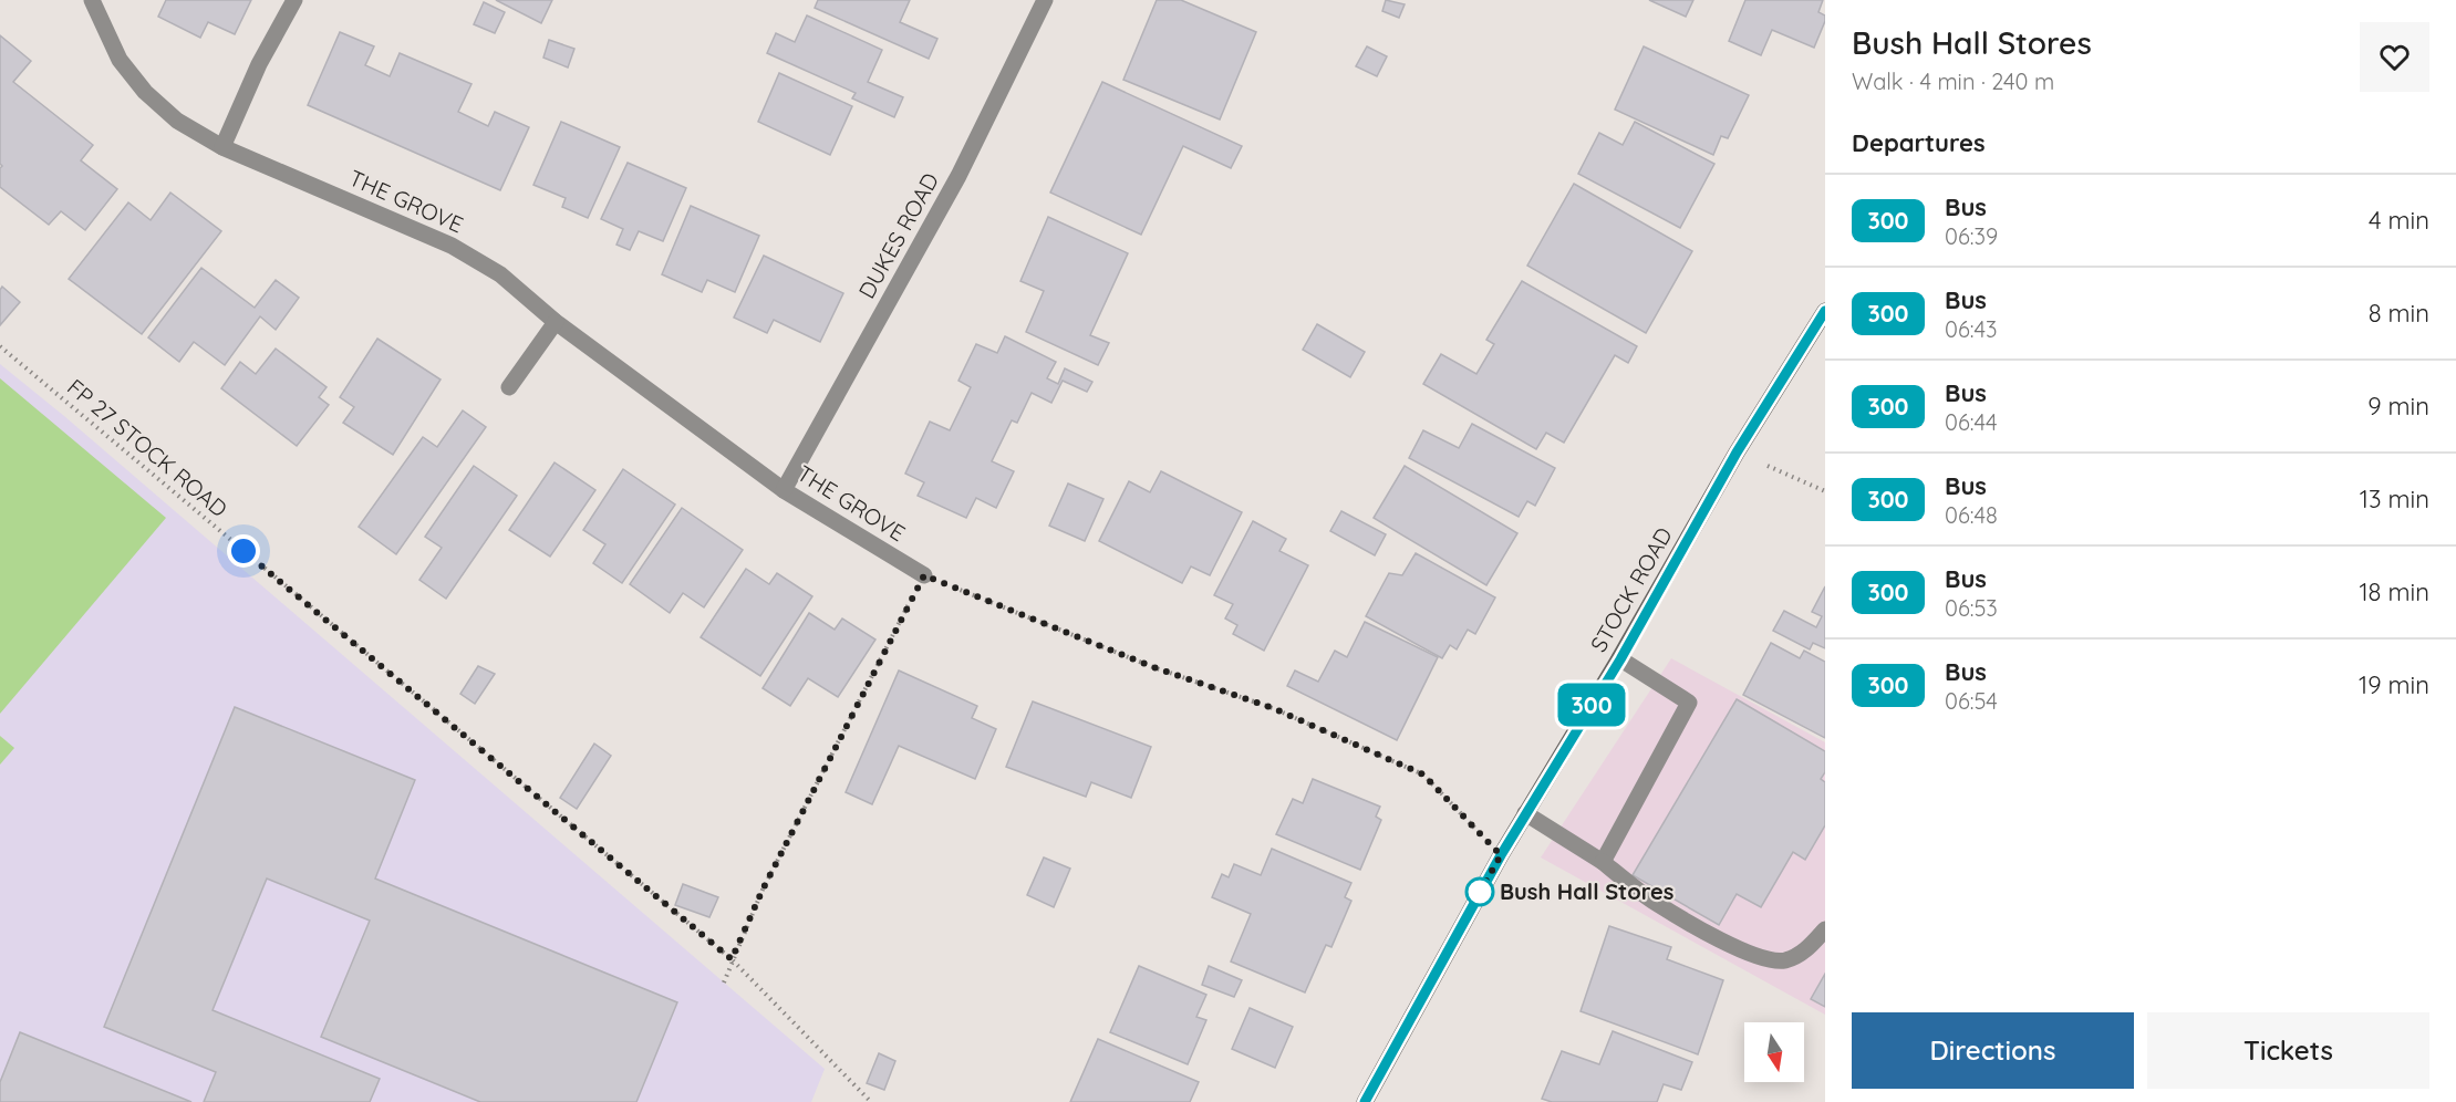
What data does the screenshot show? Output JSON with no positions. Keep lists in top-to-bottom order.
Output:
{
  "streets": {
    "main road": ["STOCK ROAD"],
    "street": ["THE GROVE", "DUKES ROAD"],
    "path": ["FP 27 STOCK ROAD"]
  },
  "crossings": [
    ["THE GROVE", "DUKES ROAD"]
  ],
  "places": ["Bush Hall Stores"],
  "lines": ["bus line 300"],
  "north": "bottom",
  "page": {
    "on_map": "300",
    "heading": [
      ["Bush Hall Stores", "Walk · 4 min · 240 m"],
      "Departures"
    ],
    "list": [
      {
        "mark": "300",
        "name": "Bus",
        "note": "06:39",
        "value": "4 min"
      },
      {
        "mark": "300",
        "name": "Bus",
        "note": "06:43",
        "value": "8 min"
      },
      {
        "mark": "300",
        "name": "Bus",
        "note": "06:44",
        "value": "9 min"
      },
      {
        "mark": "300",
        "name": "Bus",
        "note": "06:48",
        "value": "13 min"
      },
      {
        "mark": "300",
        "name": "Bus",
        "note": "06:53",
        "value": "18 min"
      },
      {
        "mark": "300",
        "name": "Bus",
        "note": "06:54",
        "value": "19 min"
      }
    ],
    "buttons": ["Directions", "Tickets"]
  }
}
